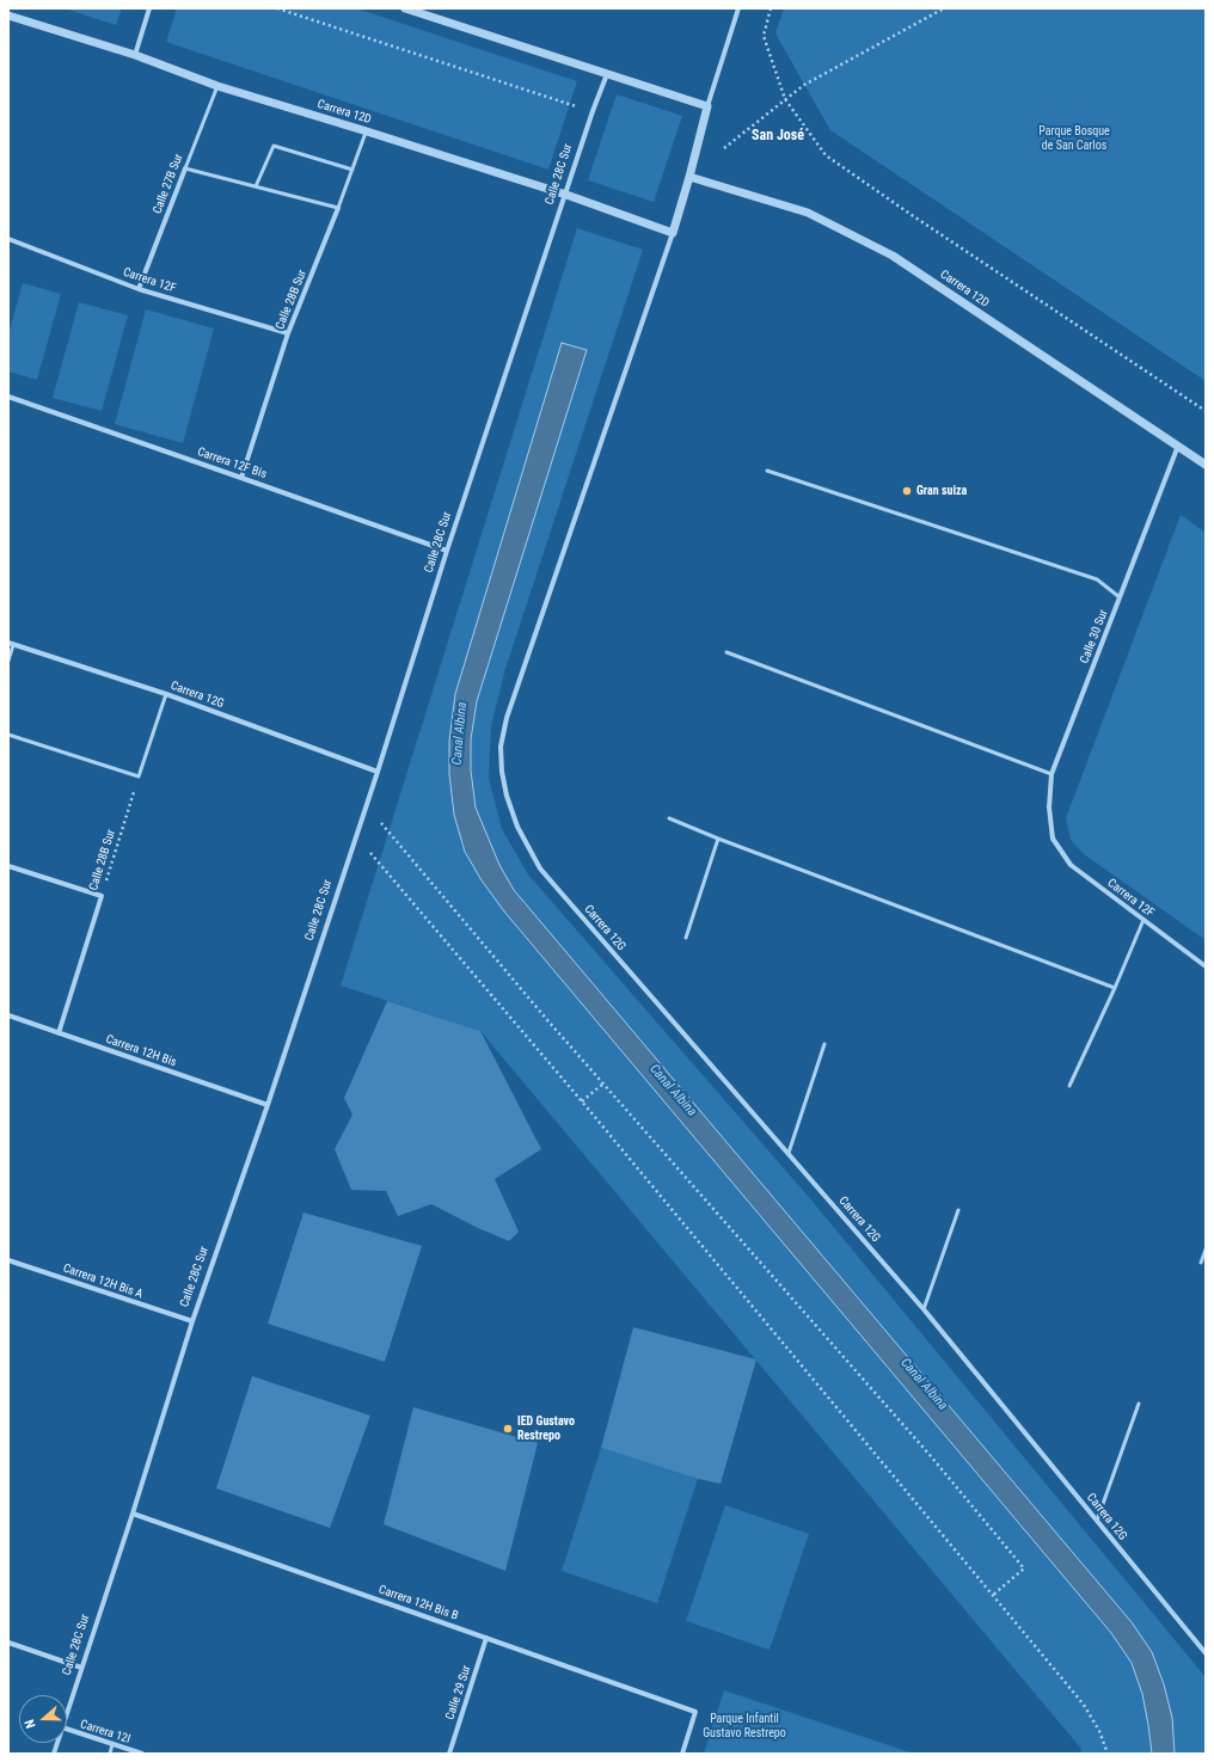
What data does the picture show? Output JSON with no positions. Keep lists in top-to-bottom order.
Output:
{
  "streets": {
    "street": [
      "Carrera 12D",
      "Calle 28C Sur",
      "Calle 27B Sur",
      "Carrera 12F",
      "Calle 28B Sur",
      "Carrera 12F Bis",
      "Calle 30 Sur",
      "Carrera 12G",
      "Carrera 12H Bis",
      "Carrera 12H Bis A",
      "Carrera 12H Bis B",
      "Calle 29 Sur",
      "Carrera 12I"
    ]
  },
  "crossings": [
    ["Carrera 12D", "Calle 28C Sur"],
    ["Carrera 12D", "Calle 27B Sur"],
    ["Carrera 12D", "Calle 28B Sur"],
    ["Carrera 12D", "Calle 30 Sur"],
    ["Carrera 12D", "Carrera 12G"],
    ["Calle 28C Sur", "Carrera 12F Bis"],
    ["Calle 28C Sur", "Carrera 12G"],
    ["Calle 28C Sur", "Carrera 12H Bis"],
    ["Calle 28C Sur", "Carrera 12H Bis A"],
    ["Calle 28C Sur", "Carrera 12H Bis B"],
    ["Calle 27B Sur", "Carrera 12F"],
    ["Carrera 12F", "Calle 28B Sur"],
    ["Carrera 12F", "Calle 30 Sur"],
    ["Calle 28B Sur", "Carrera 12F Bis"],
    ["Calle 28B Sur", "Carrera 12H Bis"],
    ["Carrera 12H Bis B", "Calle 29 Sur"]
  ],
  "districts": ["San José"],
  "water": ["Canal Albina"],
  "parks": ["Parque Bosque de San Carlos", "Parque Infantil Gustavo Restrepo"],
  "places": ["Gran suiza", "IED Gustavo Restrepo"],
  "north": "left"
}
